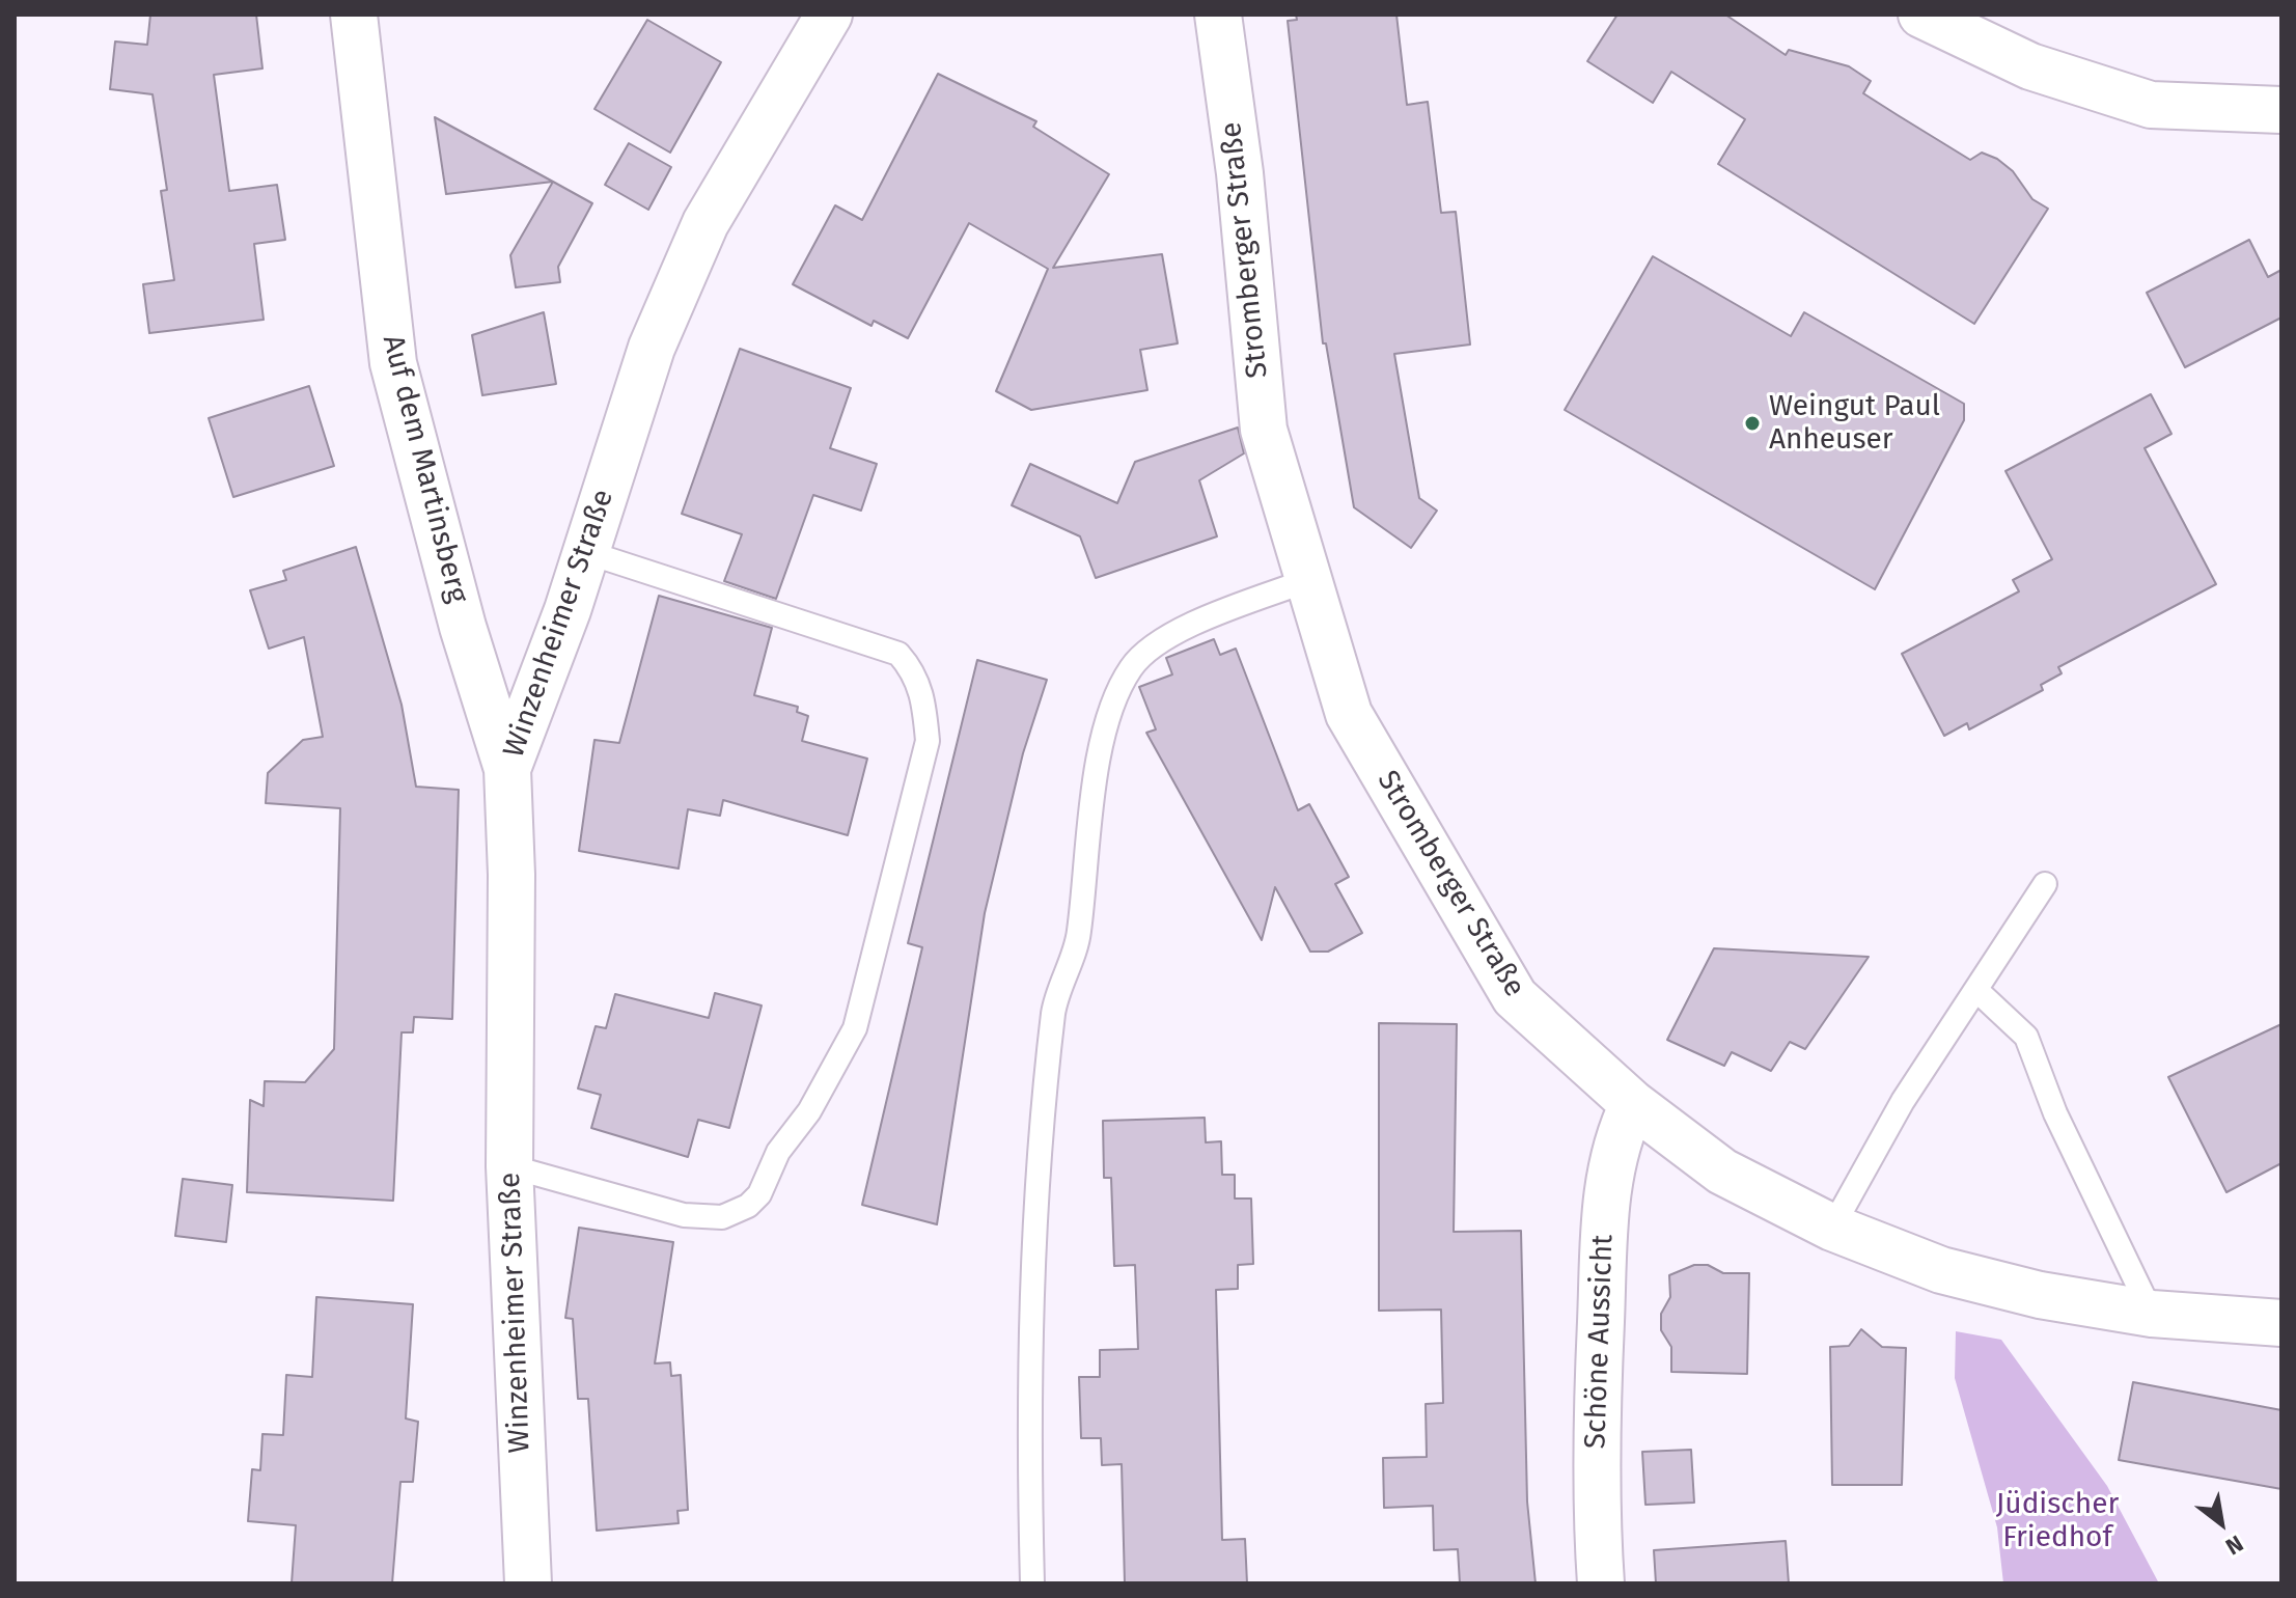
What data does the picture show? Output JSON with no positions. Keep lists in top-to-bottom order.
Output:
{
  "streets": {
    "street": [
      "Stromberger Straße",
      "Auf dem Martinsberg",
      "Winzenheimer Straße",
      "Schöne Aussicht"
    ]
  },
  "crossings": [
    ["Stromberger Straße", "Schöne Aussicht"],
    ["Auf dem Martinsberg", "Winzenheimer Straße"]
  ],
  "parks": ["Jüdischer Friedhof"],
  "places": ["Weingut Paul Anheuser"],
  "north": "bottom right"
}
